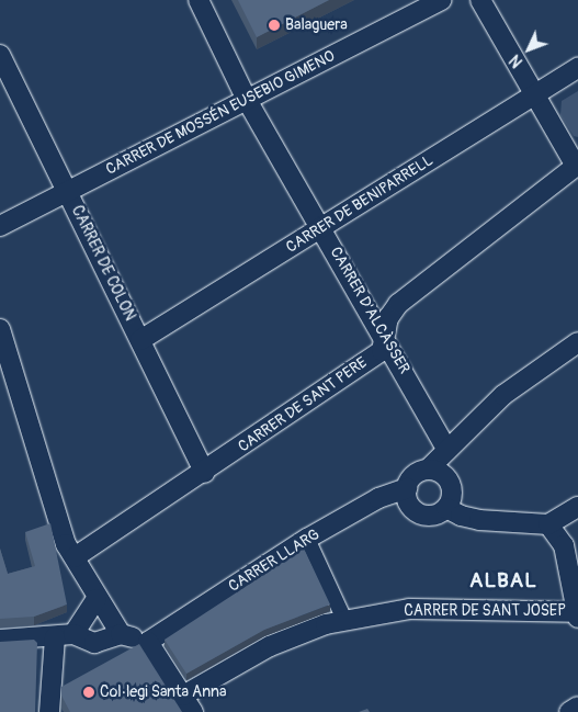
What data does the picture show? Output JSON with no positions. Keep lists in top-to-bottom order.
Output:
{
  "streets": {
    "street": [
      "CARRER DE MOSSÉN EUSEBIO GIMENO",
      "CARRER DE BENIPARRELL",
      "CARRER DE COLON",
      "CARRER D'ALCÀSSER",
      "CARRER DE SANT PERE",
      "CARRER LLARG",
      "CARRER DE SANT JOSEP"
    ]
  },
  "crossings": [
    ["CARRER DE MOSSÉN EUSEBIO GIMENO", "CARRER DE COLON"],
    ["CARRER DE MOSSÉN EUSEBIO GIMENO", "CARRER D'ALCÀSSER"],
    ["CARRER DE BENIPARRELL", "CARRER DE COLON"],
    ["CARRER DE BENIPARRELL", "CARRER D'ALCÀSSER"],
    ["CARRER DE COLON", "CARRER DE SANT PERE"],
    ["CARRER D'ALCÀSSER", "CARRER DE SANT PERE"]
  ],
  "districts": ["ALBAL"],
  "places": ["Balaguera", "Col·legi Santa Anna"],
  "north": "bottom left"
}
